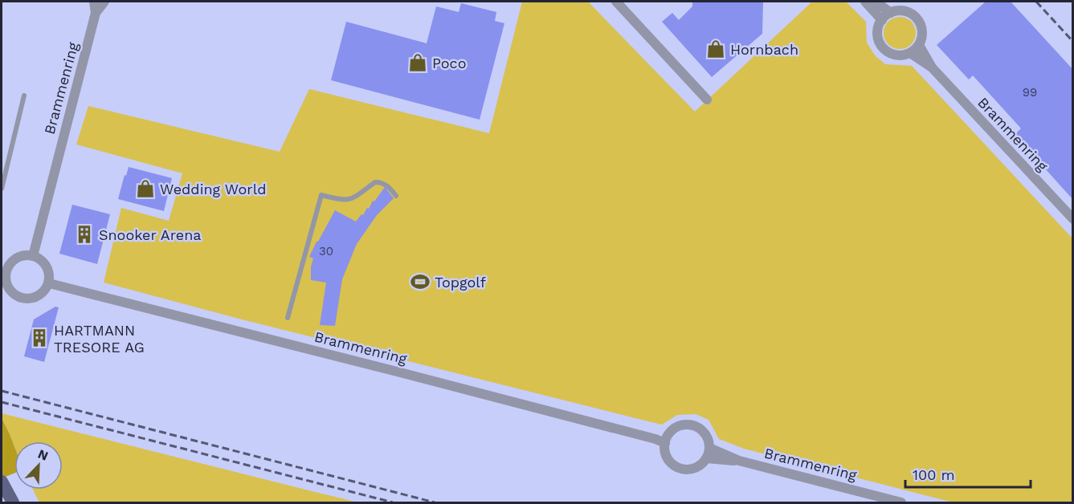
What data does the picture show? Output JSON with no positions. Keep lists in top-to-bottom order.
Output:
{
  "streets": {
    "street": ["Brammenring"]
  },
  "places": {
    "shop": ["Hornbach", "Poco", "Wedding World"],
    "building": ["Snooker Arena", "HARTMANN TRESORE AG"],
    "sports": ["Topgolf"]
  },
  "house_numbers": ["99", "30"],
  "scale_bar": "100 m",
  "north": "top right"
}
